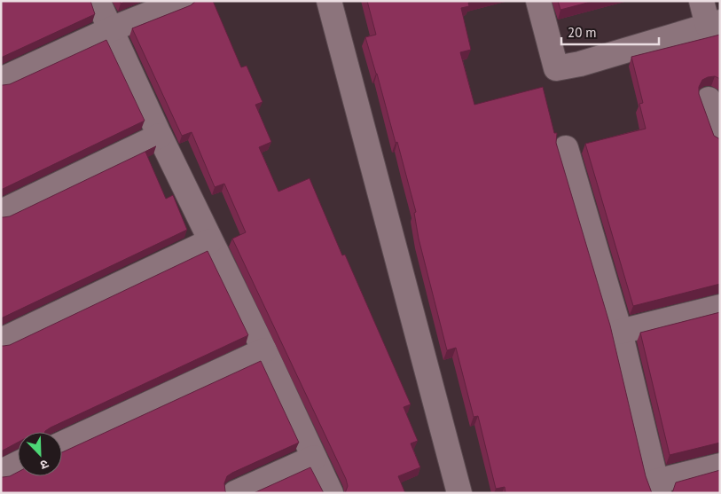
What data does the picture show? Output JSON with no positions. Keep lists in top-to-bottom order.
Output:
{
  "scale_bar": "20 m",
  "north": "bottom right"
}
